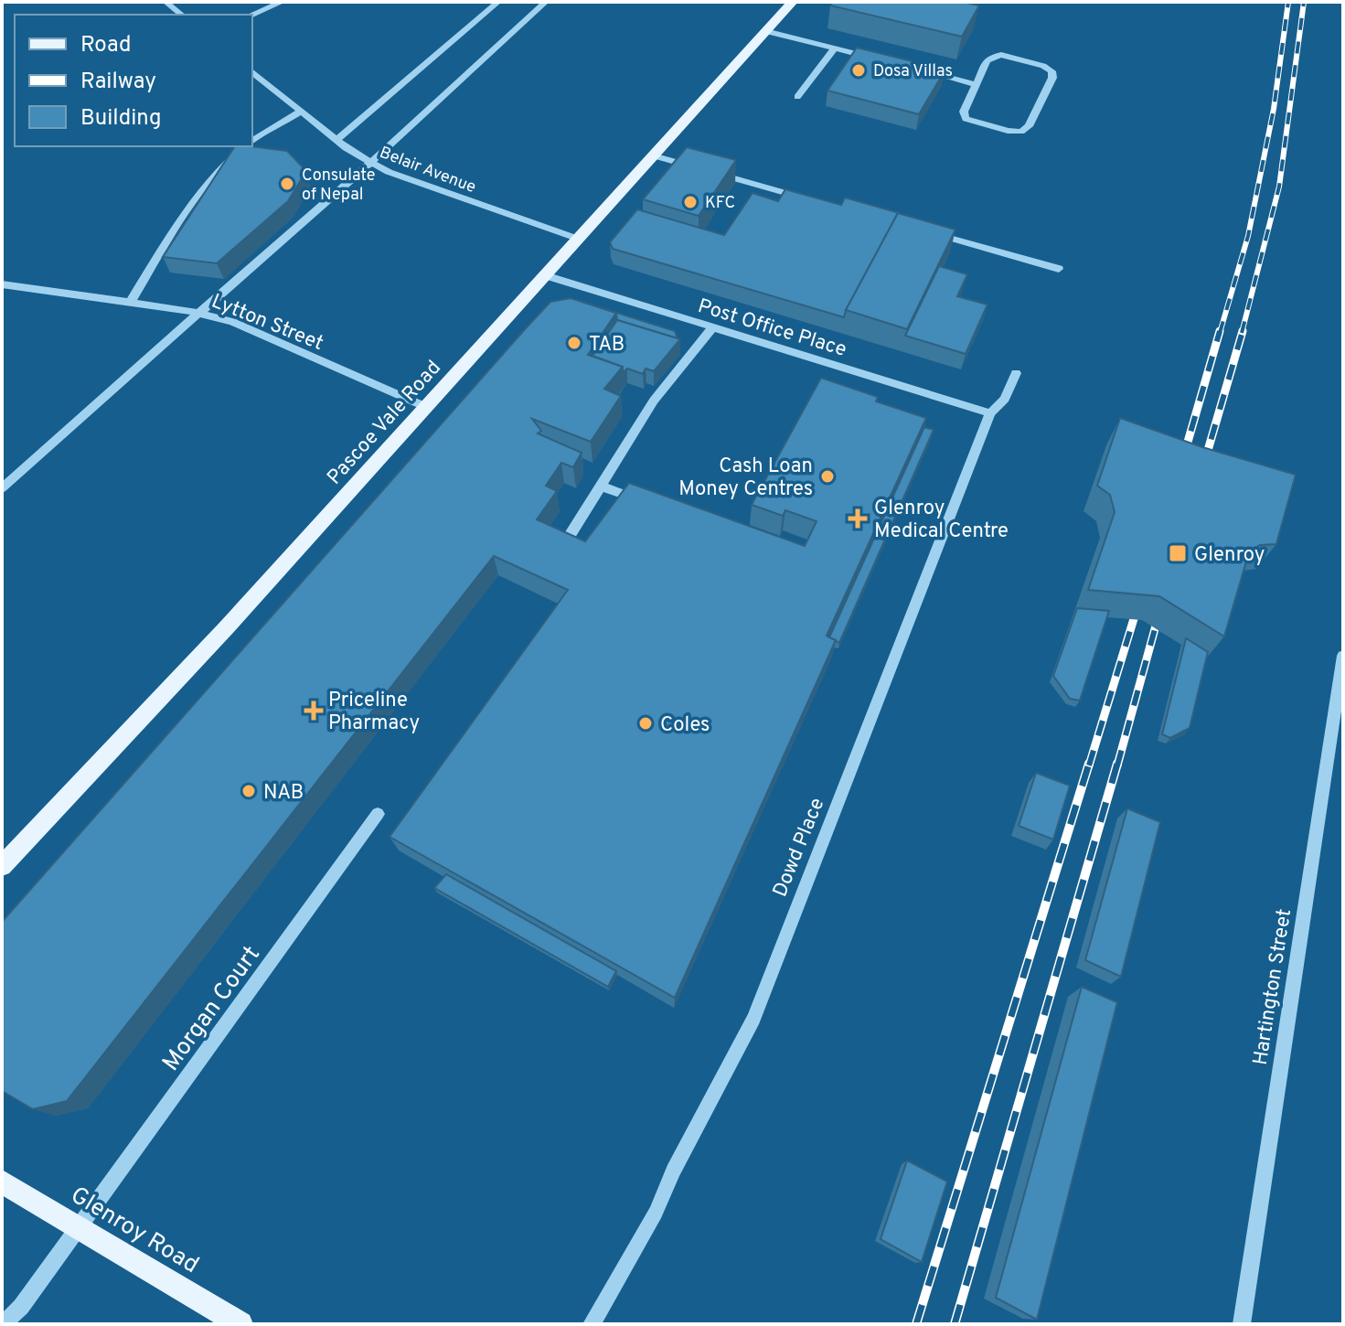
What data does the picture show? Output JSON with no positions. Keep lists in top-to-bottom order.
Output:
{
  "streets": {
    "main road": ["Pascoe Vale Road", "Glenroy Road"],
    "street": [
      "Belair Avenue",
      "Lytton Street",
      "Post Office Place",
      "Dowd Place",
      "Hartington Street",
      "Morgan Court"
    ]
  },
  "crossings": [
    ["Belair Avenue", "Pascoe Vale Road"],
    ["Lytton Street", "Pascoe Vale Road"],
    ["Post Office Place", "Pascoe Vale Road"],
    ["Post Office Place", "Dowd Place"],
    ["Morgan Court", "Glenroy Road"]
  ],
  "places": {
    "other": [
      "Dosa Villas",
      "Consulate of Nepal",
      "KFC",
      "TAB",
      "Cash Loan Money Centres",
      "Coles",
      "NAB"
    ],
    "health": ["Glenroy Medical Centre", "Priceline Pharmacy"],
    "transit": ["Glenroy"]
  },
  "legend": ["Road", "Railway", "Building"]
}
